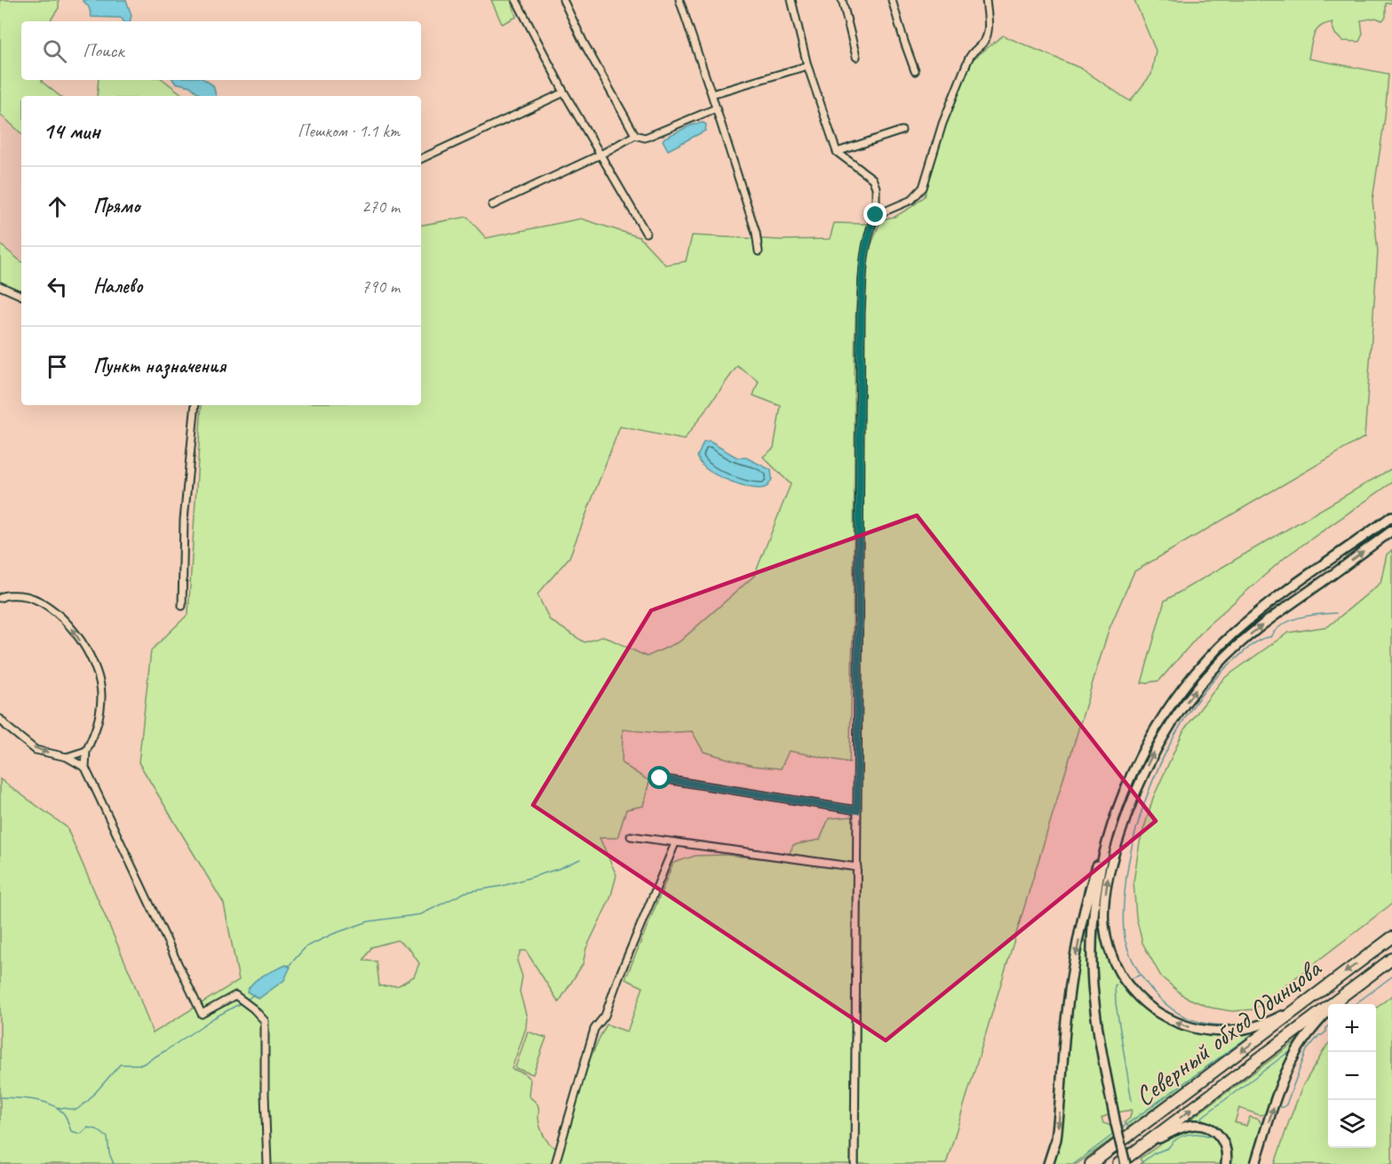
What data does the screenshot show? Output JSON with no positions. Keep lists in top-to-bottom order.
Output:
{
  "streets": {
    "highway": ["Северный обход Одинцова"]
  },
  "page": {
    "search": "Поиск",
    "heading": ["14 мин", "Пешком · 1.1 km"],
    "list": [
      ["Прямо", "270 m"],
      ["Налево", "790 m"],
      "Пункт назначения"
    ],
    "map_buttons": ["+", "−"]
  }
}
